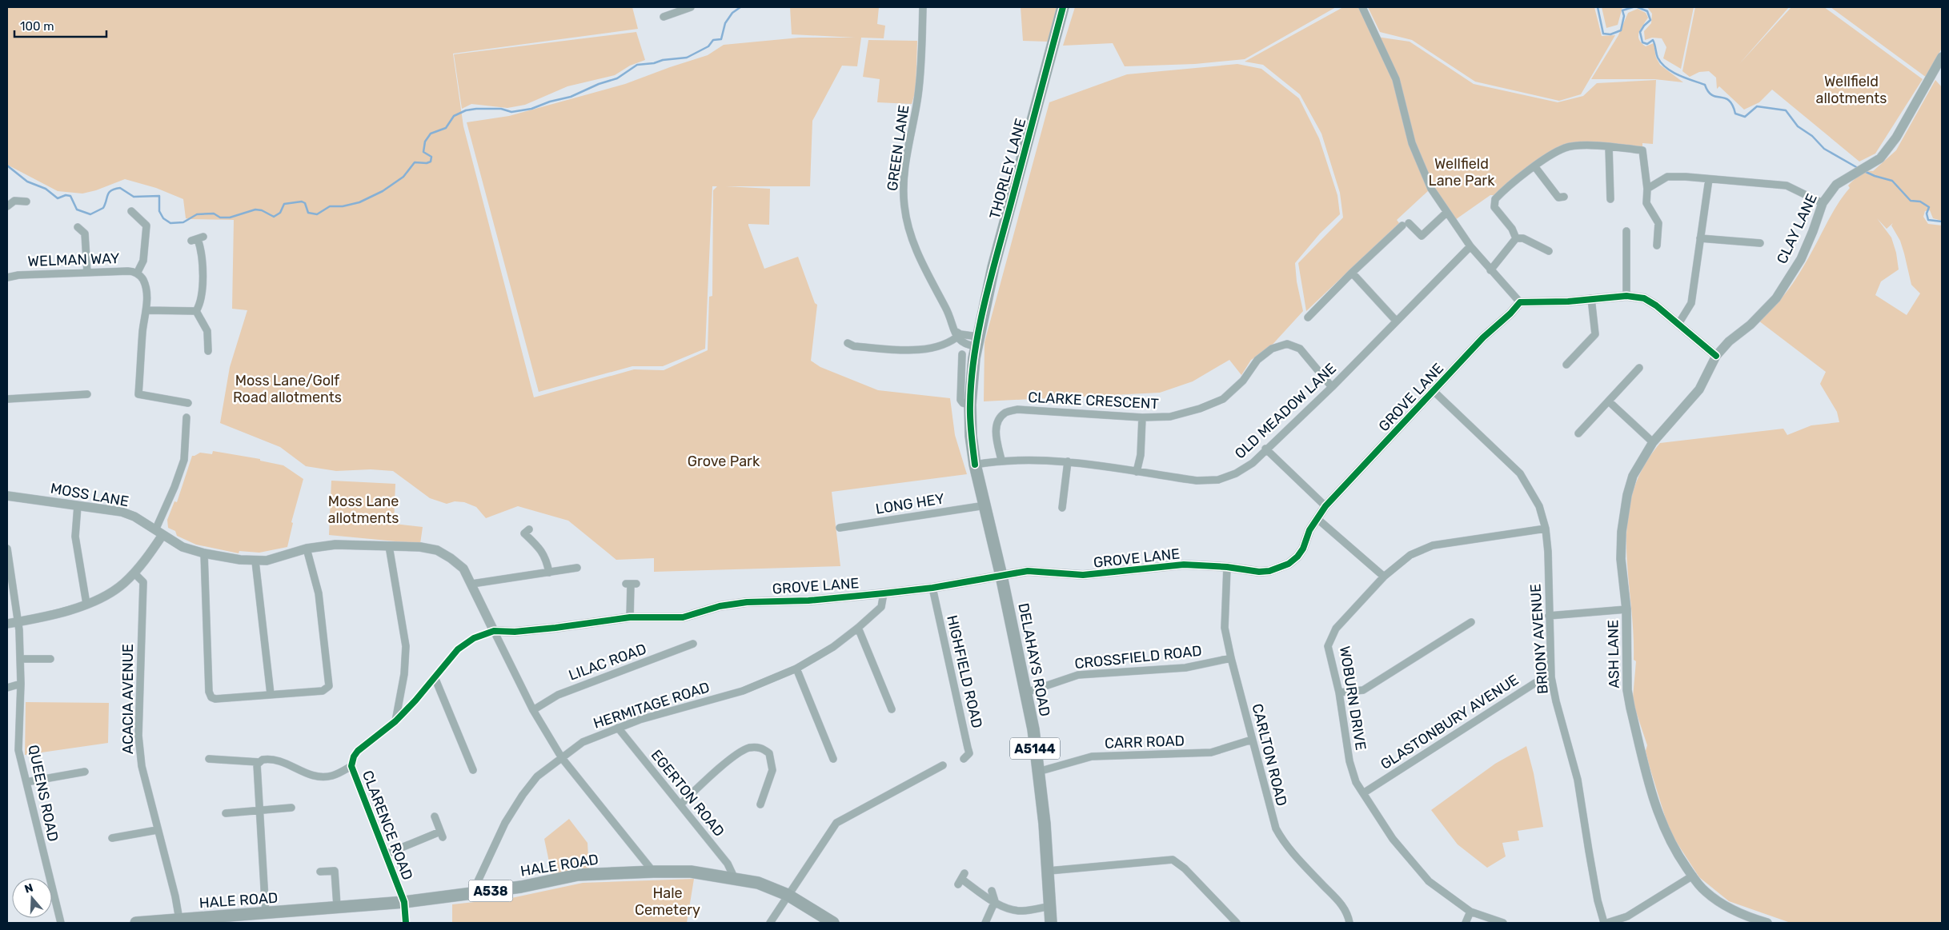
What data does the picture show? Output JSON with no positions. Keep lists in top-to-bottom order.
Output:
{
  "streets": {
    "main road": [
      "THORLEY LANE",
      "DELAHAYS ROAD",
      "A5144",
      "HALE ROAD",
      "A538"
    ],
    "street": [
      "GREEN LANE",
      "CLAY LANE",
      "WELMAN WAY",
      "GROVE LANE",
      "CLARKE CRESCENT",
      "OLD MEADOW LANE",
      "MOSS LANE",
      "LONG HEY",
      "BRIONY AVENUE",
      "ASH LANE",
      "CROSSFIELD ROAD",
      "LILAC ROAD",
      "HIGHFIELD ROAD",
      "WOBURN DRIVE",
      "ACACIA AVENUE",
      "HERMITAGE ROAD",
      "GLASTONBURY AVENUE",
      "CARR ROAD",
      "CARLTON ROAD",
      "QUEENS ROAD",
      "EGERTON ROAD",
      "CLARENCE ROAD"
    ]
  },
  "crossings": [
    ["THORLEY LANE", "DELAHAYS ROAD"],
    ["CLAY LANE", "ASH LANE"],
    ["GROVE LANE", "MOSS LANE"],
    ["GROVE LANE", "BRIONY AVENUE"],
    ["GROVE LANE", "DELAHAYS ROAD"],
    ["GROVE LANE", "HIGHFIELD ROAD"],
    ["GROVE LANE", "HERMITAGE ROAD"],
    ["GROVE LANE", "CARLTON ROAD"],
    ["GROVE LANE", "CLARENCE ROAD"],
    ["CLARKE CRESCENT", "OLD MEADOW LANE"],
    ["OLD MEADOW LANE", "DELAHAYS ROAD"],
    ["MOSS LANE", "CLARENCE ROAD"],
    ["LONG HEY", "DELAHAYS ROAD"],
    ["BRIONY AVENUE", "WOBURN DRIVE"],
    ["BRIONY AVENUE", "GLASTONBURY AVENUE"],
    ["CROSSFIELD ROAD", "DELAHAYS ROAD"],
    ["CROSSFIELD ROAD", "CARLTON ROAD"],
    ["DELAHAYS ROAD", "CARR ROAD"],
    ["WOBURN DRIVE", "GLASTONBURY AVENUE"],
    ["ACACIA AVENUE", "HALE ROAD"],
    ["HERMITAGE ROAD", "EGERTON ROAD"],
    ["HERMITAGE ROAD", "HALE ROAD"],
    ["CARR ROAD", "CARLTON ROAD"],
    ["EGERTON ROAD", "HALE ROAD"],
    ["CLARENCE ROAD", "HALE ROAD"]
  ],
  "parks": [
    "Wellfield allotments",
    "Wellfield Lane Park",
    "Moss Lane/Golf Road allotments",
    "Grove Park",
    "Moss Lane allotments",
    "Hale Cemetery"
  ],
  "scale_bar": "100 m",
  "north": "top"
}
